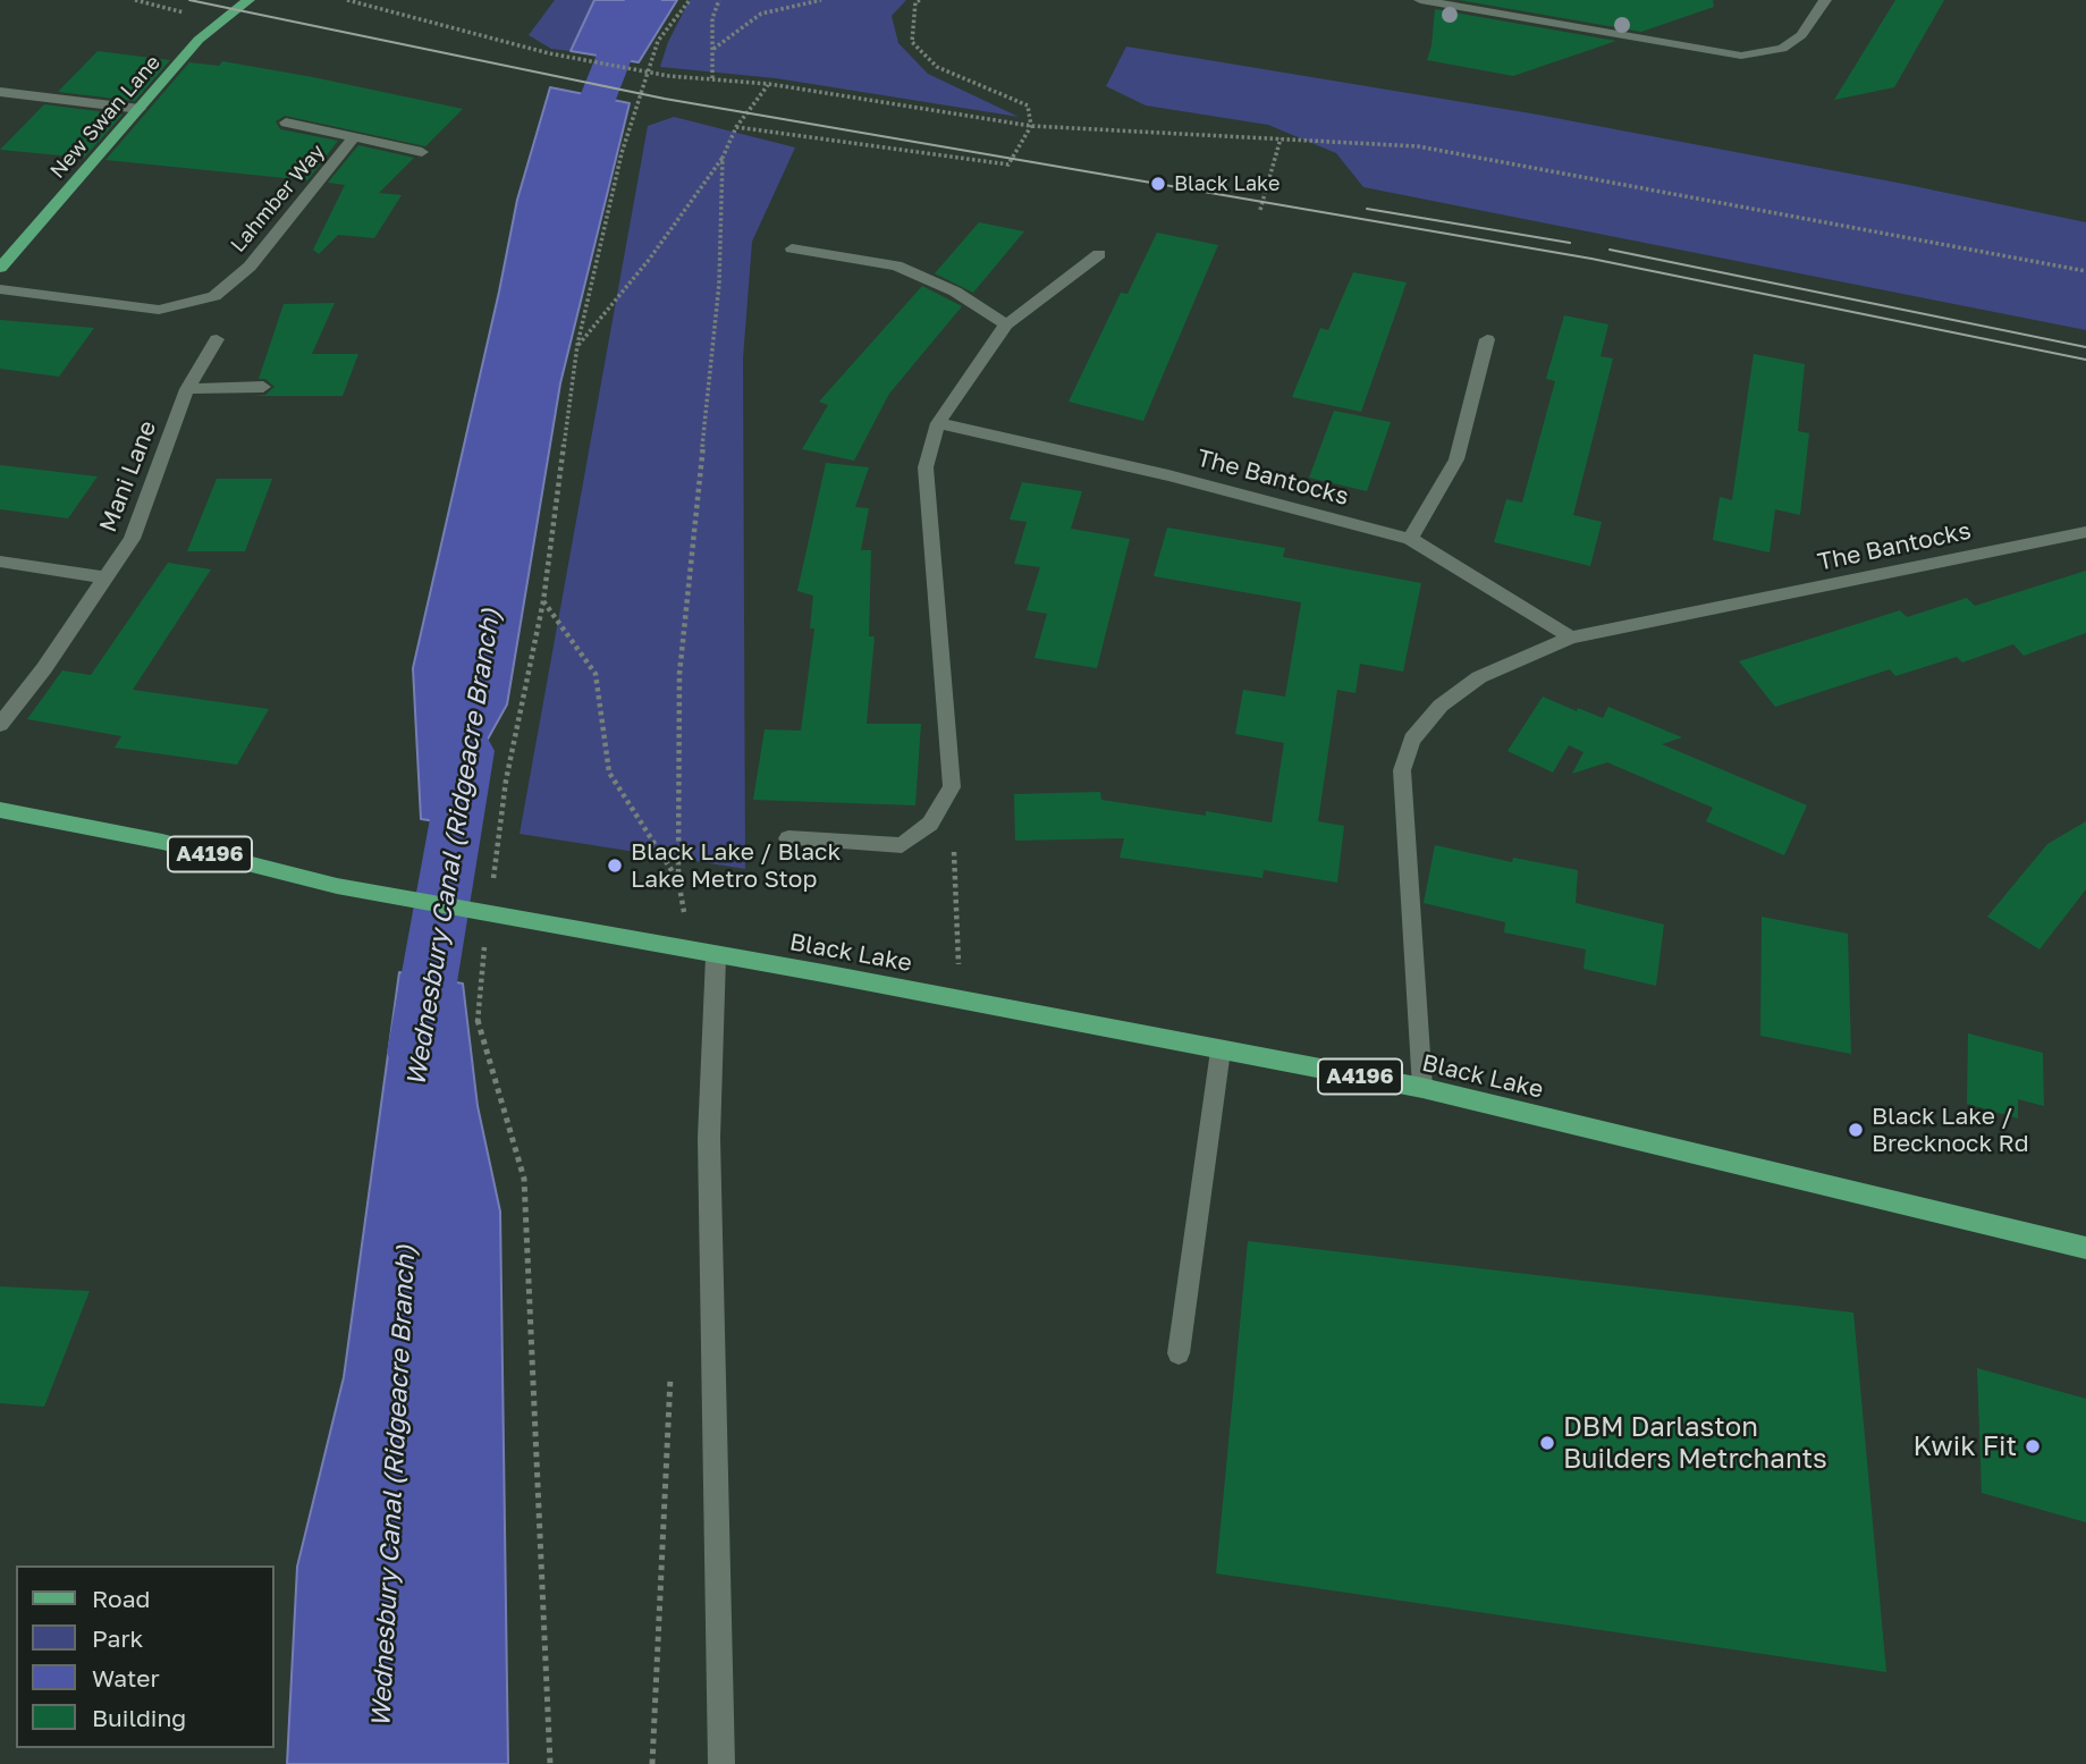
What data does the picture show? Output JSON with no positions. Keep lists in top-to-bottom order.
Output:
{
  "streets": {
    "main road": ["New Swan Lane", "A4196", "Black Lake"],
    "street": ["Lahmber Way", "Mani Lane", "The Bantocks"]
  },
  "crossings": [
    ["The Bantocks", "Black Lake"]
  ],
  "water": ["Wednesbury Canal (Ridgeacre Branch)"],
  "places": [
    "Black Lake",
    "Black Lake / Black Lake Metro Stop",
    "Black Lake / Brecknock Rd",
    "DBM Darlaston Builders Metrchants",
    "Kwik Fit"
  ],
  "legend": [
    "Road",
    "Park",
    "Water",
    "Building"
  ]
}
